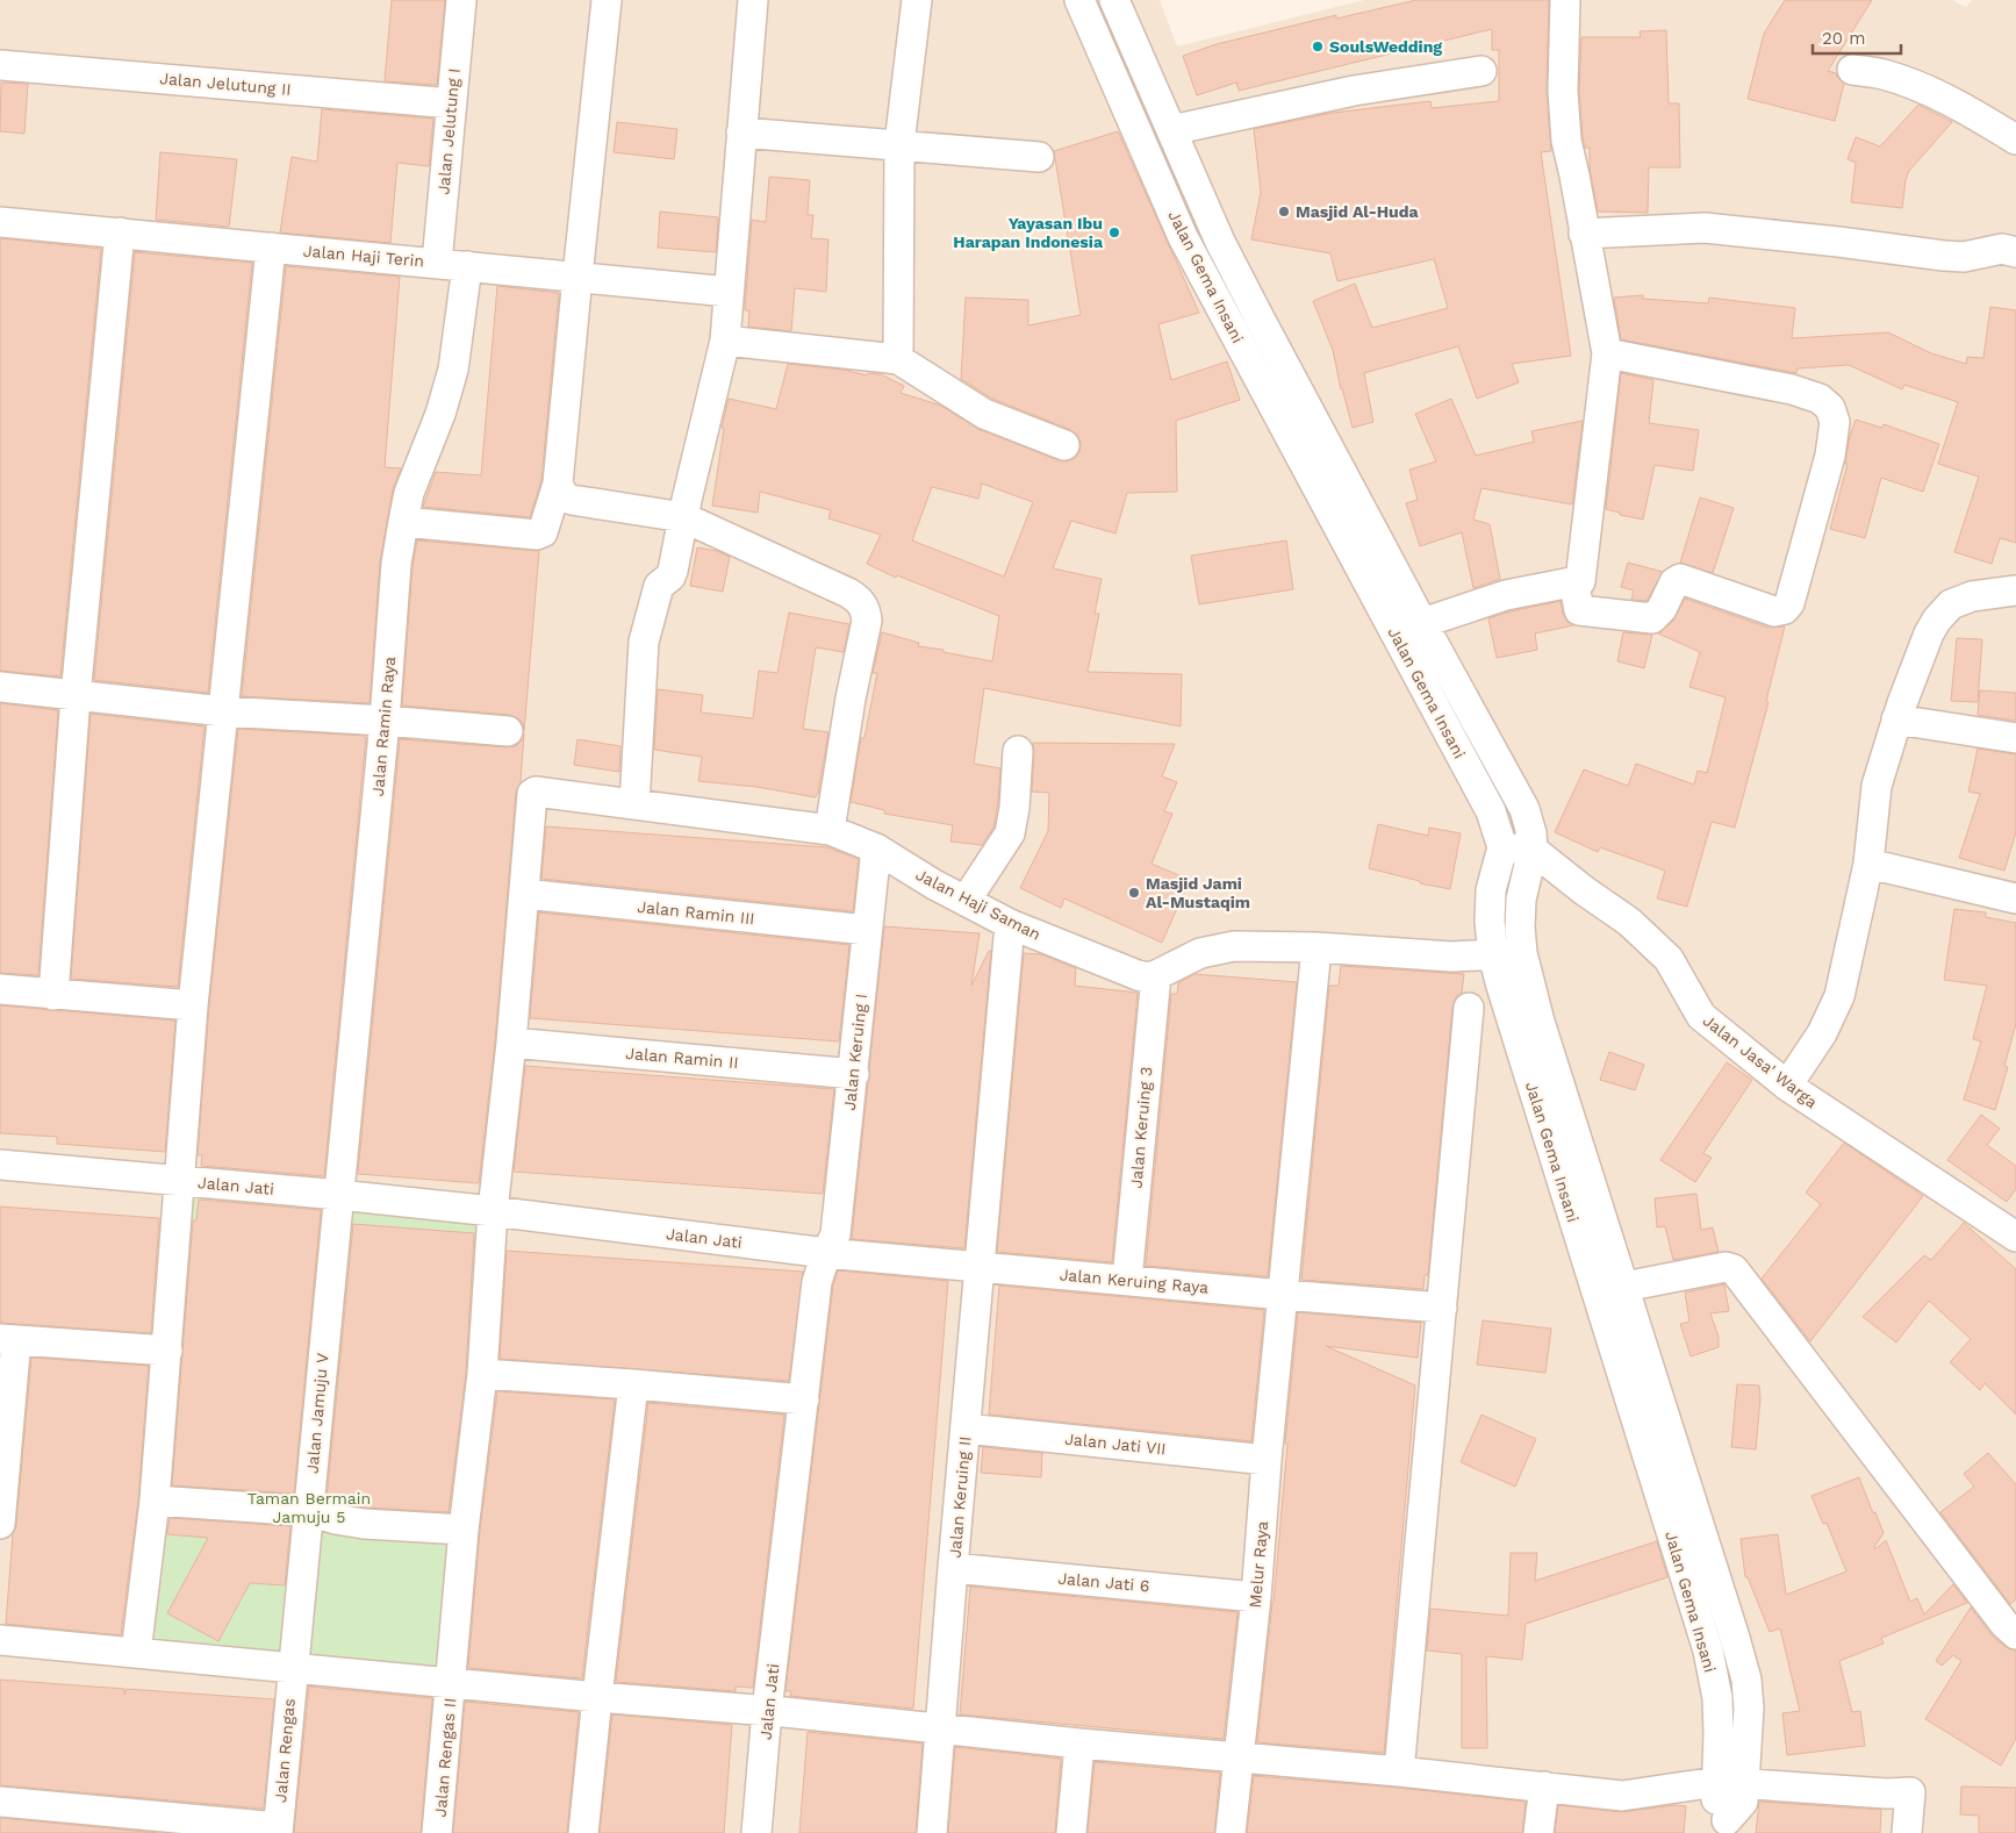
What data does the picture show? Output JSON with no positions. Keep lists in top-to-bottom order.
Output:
{
  "streets": {
    "street": [
      "Jalan Jelutung II",
      "Jalan Jelutung I",
      "Jalan Haji Terin",
      "Jalan Gema Insani",
      "Jalan Ramin Raya",
      "Jalan Haji Saman",
      "Jalan Ramin III",
      "Jalan Keruing I",
      "Jalan Ramin II",
      "Jalan Jasa' Warga",
      "Jalan Keruing 3",
      "Jalan Jati",
      "Jalan Keruing Raya",
      "Jalan Jamuju V",
      "Jalan Jati VII",
      "Jalan Keruing II",
      "Melur Raya",
      "Jalan Jati 6",
      "Jalan Rengas",
      "Jalan Rengas II"
    ]
  },
  "crossings": [
    ["Jalan Jelutung II", "Jalan Jelutung I"],
    ["Jalan Jelutung I", "Jalan Haji Terin"],
    ["Jalan Haji Terin", "Jalan Ramin Raya"],
    ["Jalan Gema Insani", "Jalan Jasa' Warga"],
    ["Jalan Ramin Raya", "Jalan Jati"],
    ["Jalan Ramin Raya", "Jalan Jamuju V"],
    ["Jalan Haji Saman", "Jalan Keruing I"],
    ["Jalan Haji Saman", "Jalan Keruing 3"],
    ["Jalan Haji Saman", "Jalan Keruing II"],
    ["Jalan Haji Saman", "Jalan Rengas II"],
    ["Jalan Ramin III", "Jalan Keruing I"],
    ["Jalan Ramin III", "Jalan Rengas II"],
    ["Jalan Keruing I", "Jalan Ramin II"],
    ["Jalan Keruing I", "Jalan Jati"],
    ["Jalan Keruing I", "Jalan Keruing Raya"],
    ["Jalan Ramin II", "Jalan Rengas II"],
    ["Jalan Keruing 3", "Jalan Keruing Raya"],
    ["Jalan Jati", "Jalan Keruing Raya"],
    ["Jalan Jati", "Jalan Jamuju V"],
    ["Jalan Jati", "Jalan Rengas II"],
    ["Jalan Keruing Raya", "Jalan Keruing II"],
    ["Jalan Keruing Raya", "Melur Raya"],
    ["Jalan Jamuju V", "Jalan Rengas"],
    ["Jalan Jati VII", "Jalan Keruing II"],
    ["Jalan Jati VII", "Melur Raya"],
    ["Jalan Keruing II", "Jalan Jati 6"],
    ["Melur Raya", "Jalan Jati 6"]
  ],
  "parks": ["Taman Bermain Jamuju 5"],
  "places": [
    "SoulsWedding",
    "Masjid Al-Huda",
    "Yayasan Ibu Harapan Indonesia",
    "Masjid Jami Al-Mustaqim"
  ],
  "scale_bar": "20 m"
}
